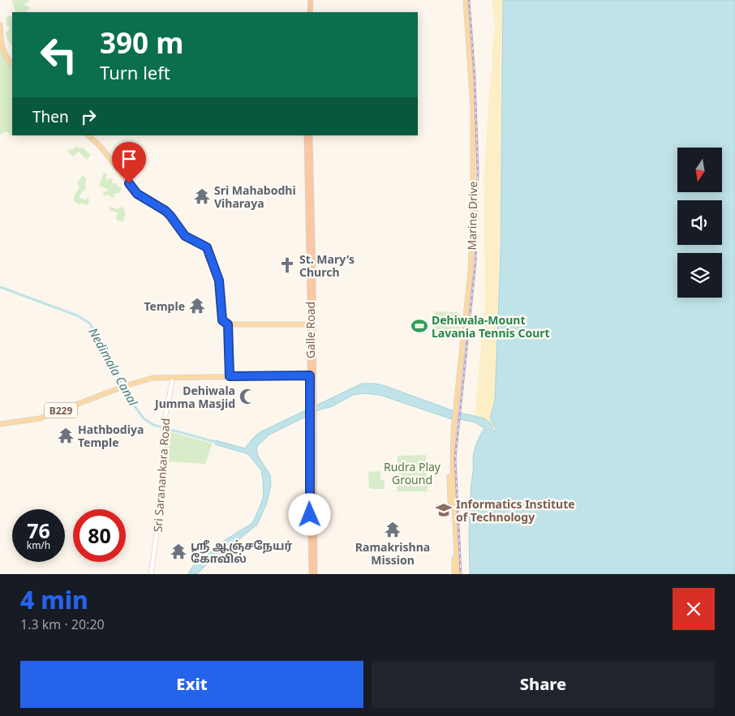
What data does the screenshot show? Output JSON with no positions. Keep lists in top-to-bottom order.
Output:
{
  "streets": {
    "highway": ["Galle Road"],
    "main road": ["Marine Drive", "B229", "Sri Saranankara Road"]
  },
  "crossings": [
    ["Galle Road", "B229"],
    ["B229", "Sri Saranankara Road"]
  ],
  "water": ["Nedimala Canal"],
  "parks": ["Rudra Play Ground"],
  "places": {
    "temple": [
      "Sri Mahabodhi Viharaya",
      "Temple",
      "Hathbodiya Temple",
      "Ramakrishna Mission",
      "ஸ்ரீ ஆஞ்சநேயர் கோவில்"
    ],
    "church": ["St. Mary's Church"],
    "sports": ["Dehiwala-Mount Lavania Tennis Court"],
    "mosque": ["Dehiwala Jumma Masjid"],
    "school or university": ["Informatics Institute of Technology"]
  },
  "north": "bottom",
  "page": {
    "turn": ["390 m", "Turn left"],
    "then": "Then",
    "speed": "76 km/h",
    "limit": "80",
    "heading": ["4 min", "1.3 km · 20:20"],
    "buttons": ["Exit", "Share"]
  }
}
